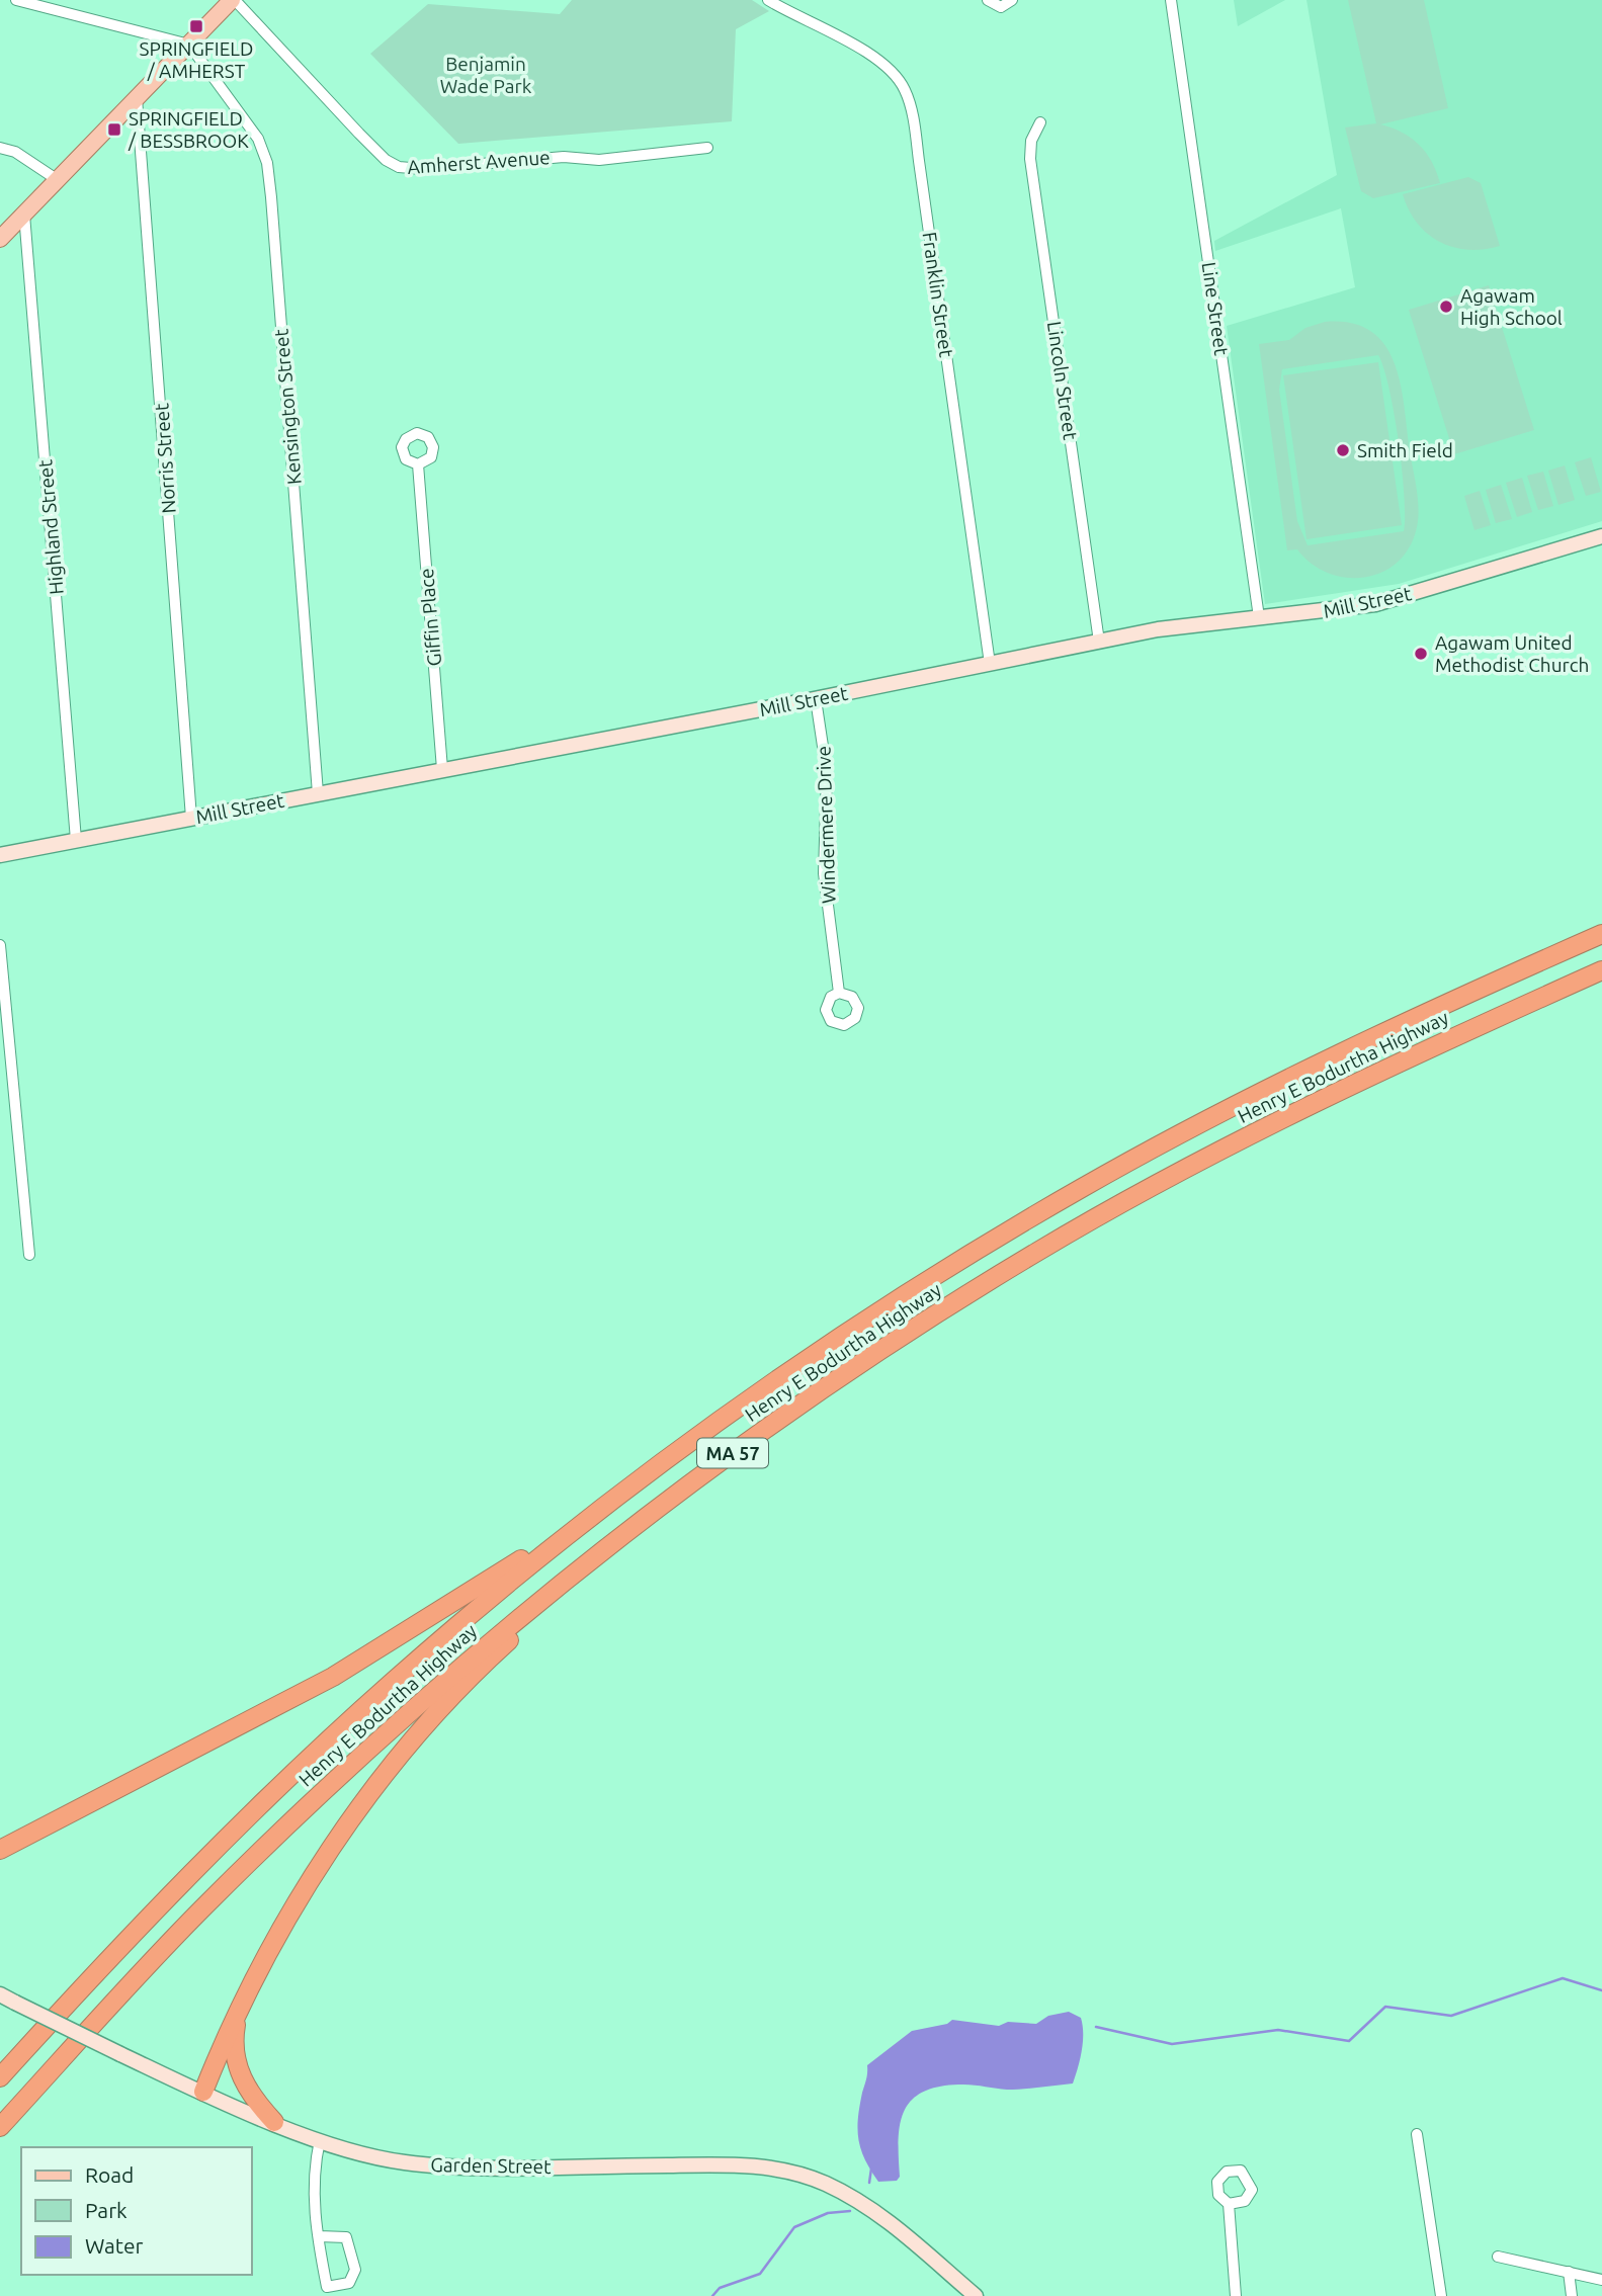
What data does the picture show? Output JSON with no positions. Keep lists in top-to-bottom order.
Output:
{
  "streets": {
    "highway": ["Henry E Bodurtha Highway", "MA 57"],
    "street": [
      "Amherst Avenue",
      "Franklin Street",
      "Line Street",
      "Lincoln Street",
      "Kensington Street",
      "Norris Street",
      "Highland Street",
      "Mill Street",
      "Giffin Place",
      "Windermere Drive",
      "Garden Street"
    ]
  },
  "crossings": [
    ["Franklin Street", "Mill Street"],
    ["Line Street", "Mill Street"],
    ["Lincoln Street", "Mill Street"],
    ["Kensington Street", "Mill Street"],
    ["Norris Street", "Mill Street"],
    ["Highland Street", "Mill Street"],
    ["Mill Street", "Giffin Place"],
    ["Mill Street", "Windermere Drive"]
  ],
  "parks": ["Benjamin Wade Park"],
  "places": {
    "transit": ["SPRINGFIELD / AMHERST", "SPRINGFIELD / BESSBROOK"],
    "other": ["Agawam High School", "Smith Field", "Agawam United Methodist Church"]
  },
  "legend": ["Road", "Park", "Water"]
}
